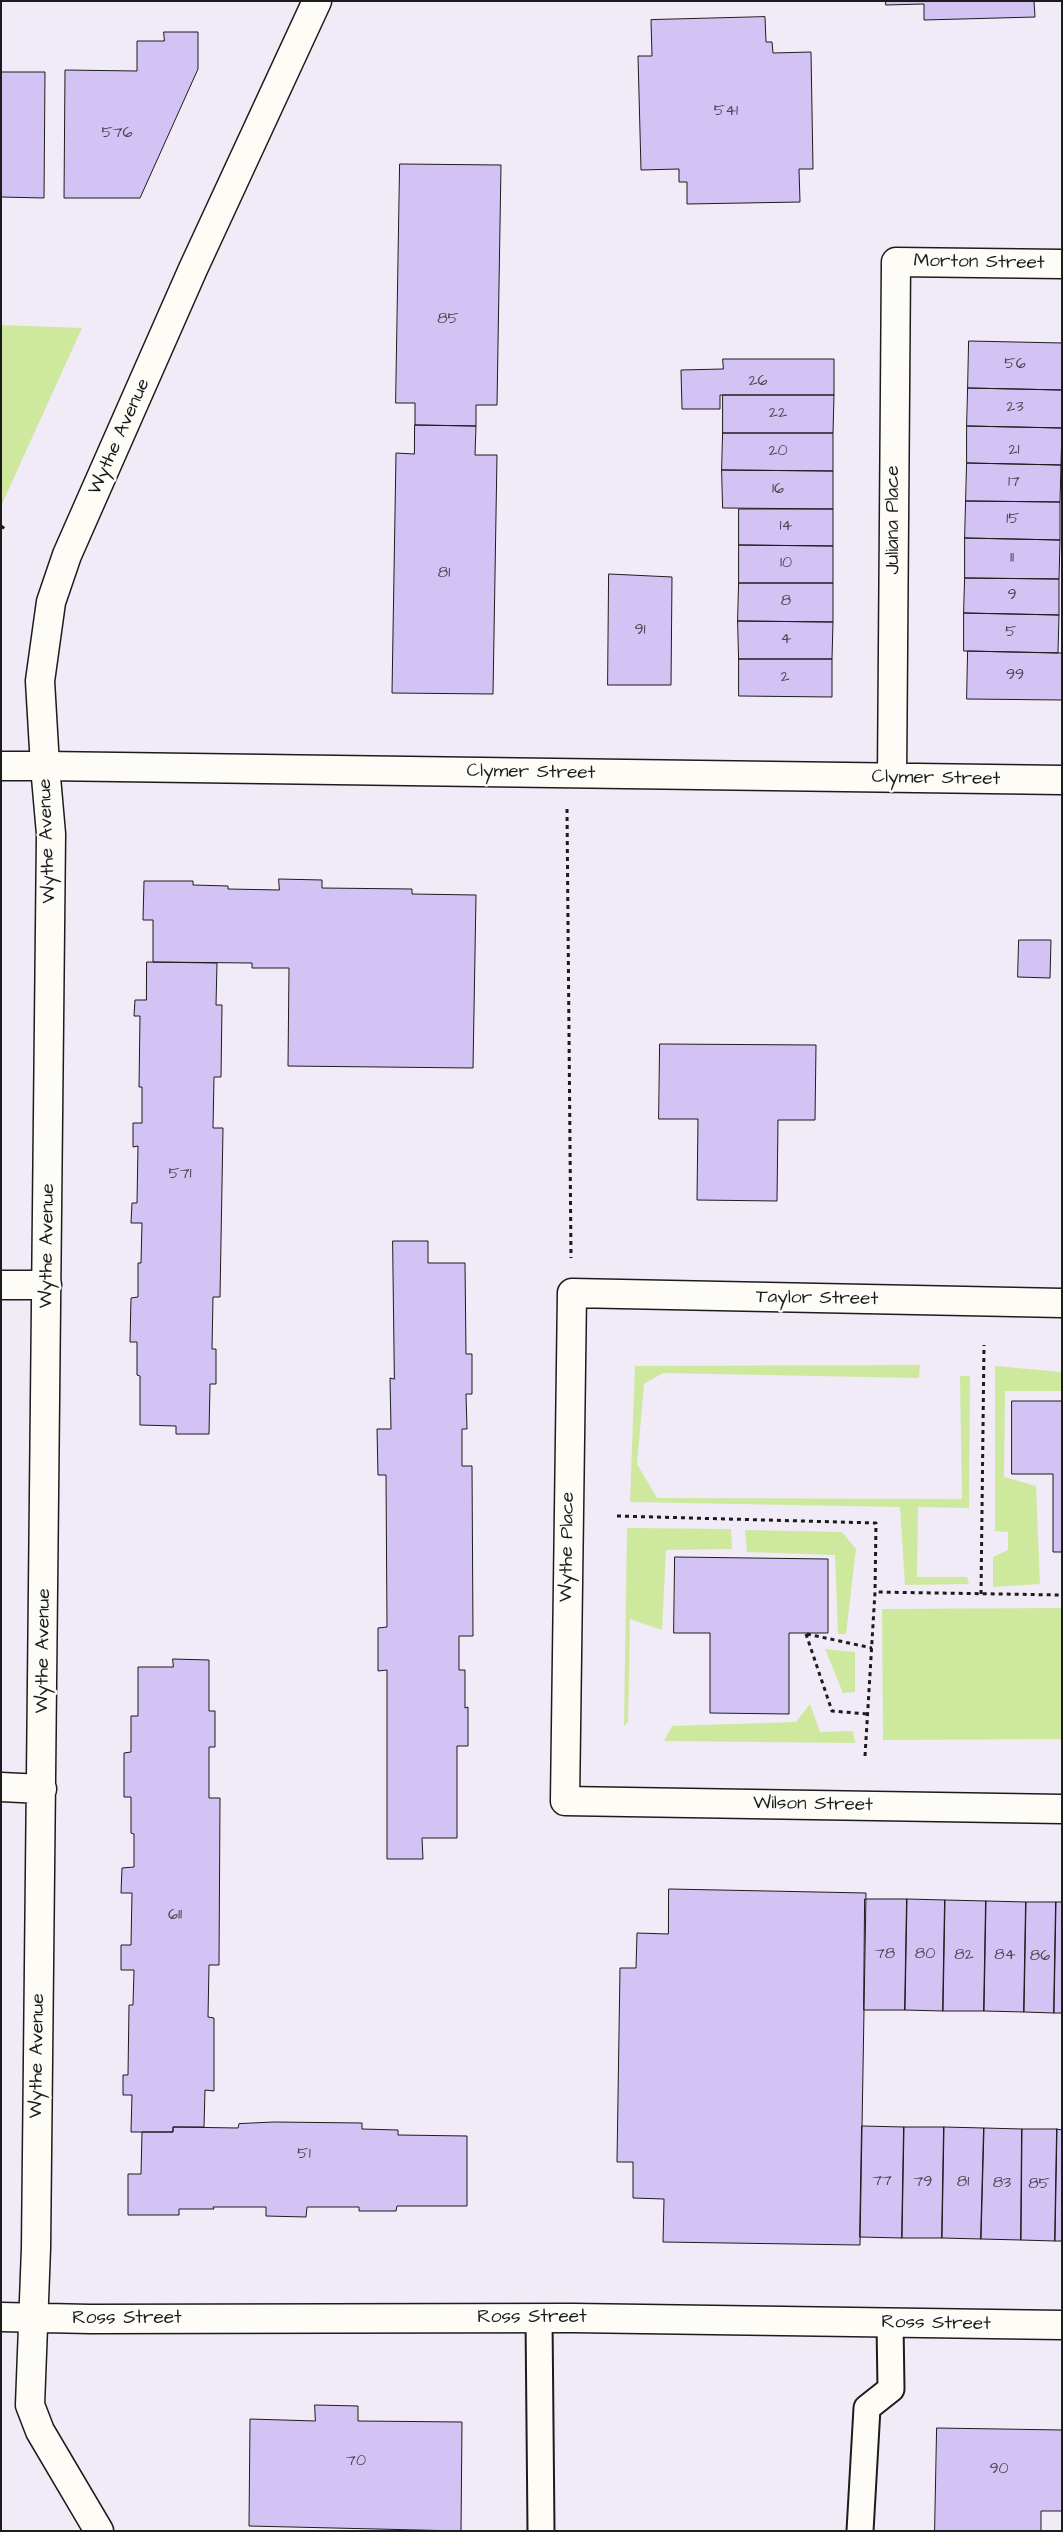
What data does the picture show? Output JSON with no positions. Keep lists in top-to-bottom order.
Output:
{
  "streets": {
    "street": [
      "Morton Street",
      "Wythe Avenue",
      "Juliana Place",
      "Clymer Street",
      "Taylor Street",
      "Wythe Place",
      "Wilson Street",
      "Ross Street"
    ]
  },
  "crossings": [
    ["Morton Street", "Juliana Place"],
    ["Wythe Avenue", "Clymer Street"],
    ["Wythe Avenue", "Ross Street"],
    ["Juliana Place", "Clymer Street"],
    ["Taylor Street", "Wythe Place"],
    ["Wythe Place", "Wilson Street"]
  ],
  "house_numbers": [
    "541",
    "576",
    "85",
    "56",
    "26",
    "23",
    "22",
    "21",
    "20",
    "17",
    "16",
    "15",
    "14",
    "11",
    "10",
    "81",
    "9",
    "8",
    "91",
    "5",
    "4",
    "99",
    "2",
    "571",
    "611",
    "78",
    "80",
    "82",
    "84",
    "86",
    "51",
    "77",
    "79",
    "81",
    "83",
    "85",
    "70",
    "90"
  ]
}
